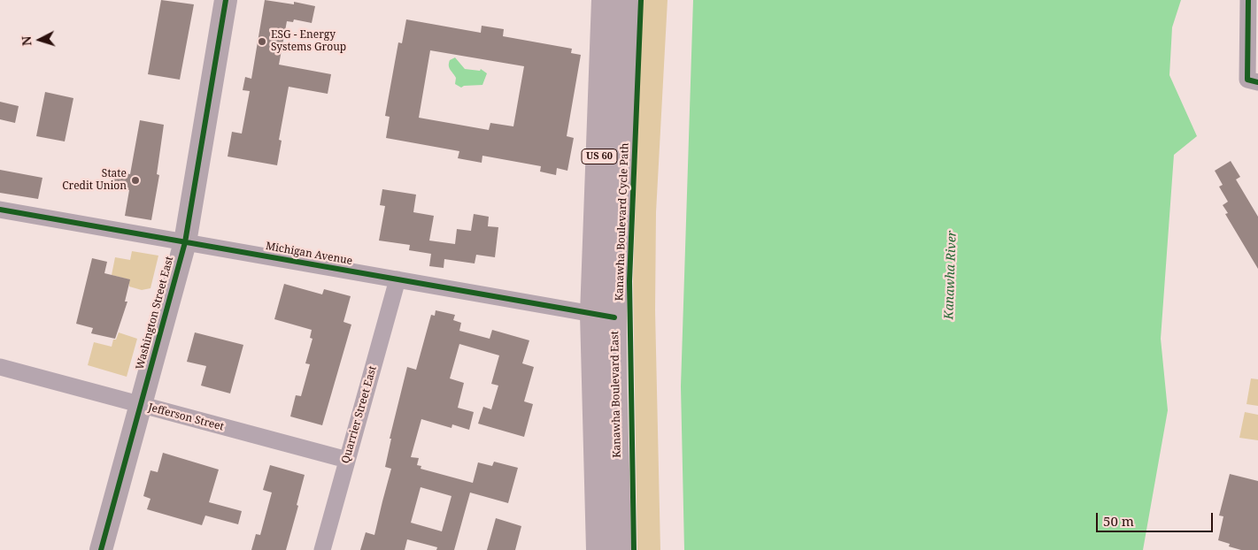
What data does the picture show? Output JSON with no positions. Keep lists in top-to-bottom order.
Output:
{
  "streets": {
    "main road": ["US 60", "Kanawha Boulevard East"],
    "street": [
      "Michigan Avenue",
      "Washington Street East",
      "Quarrier Street East",
      "Jefferson Street"
    ],
    "cycle path": ["Kanawha Boulevard Cycle Path"]
  },
  "crossings": [
    ["Michigan Avenue", "Washington Street East"],
    ["Michigan Avenue", "Kanawha Boulevard East"],
    ["Michigan Avenue", "Quarrier Street East"],
    ["Washington Street East", "Jefferson Street"],
    ["Quarrier Street East", "Jefferson Street"]
  ],
  "water": ["Kanawha River"],
  "places": ["ESG - Energy Systems Group", "State Credit Union"],
  "scale_bar": "50 m",
  "north": "left"
}
